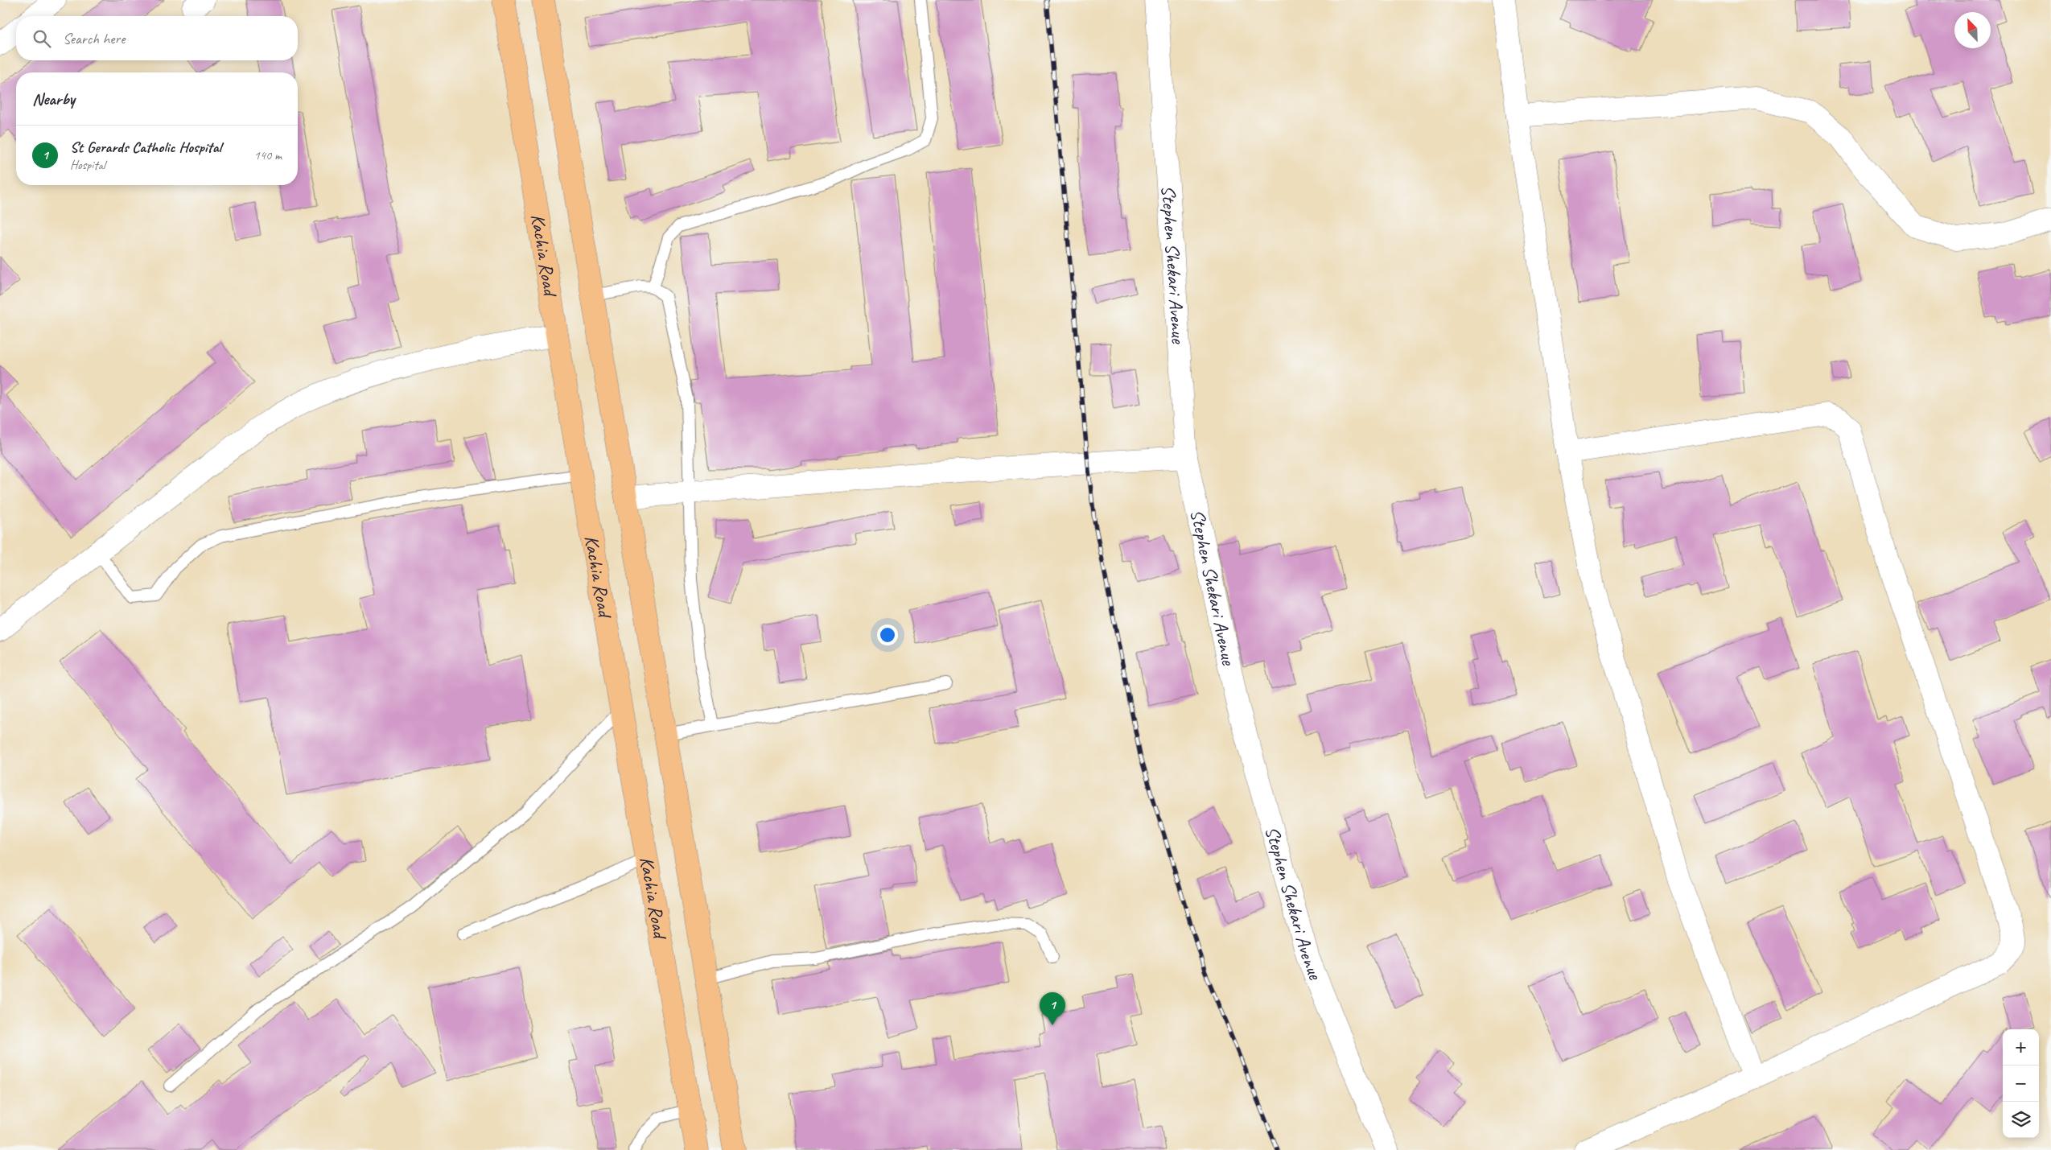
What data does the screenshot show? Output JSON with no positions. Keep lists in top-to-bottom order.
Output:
{
  "streets": {
    "main road": ["Kachia Road"],
    "street": ["Stephen Shekari Avenue"]
  },
  "north": "top left",
  "page": {
    "search": "Search here",
    "heading": "Nearby",
    "list": [
      {
        "mark": "1",
        "name": "St Gerards Catholic Hospital",
        "note": "Hospital",
        "value": "140 m"
      }
    ],
    "pins": "1",
    "map_buttons": ["+", "−"]
  }
}
